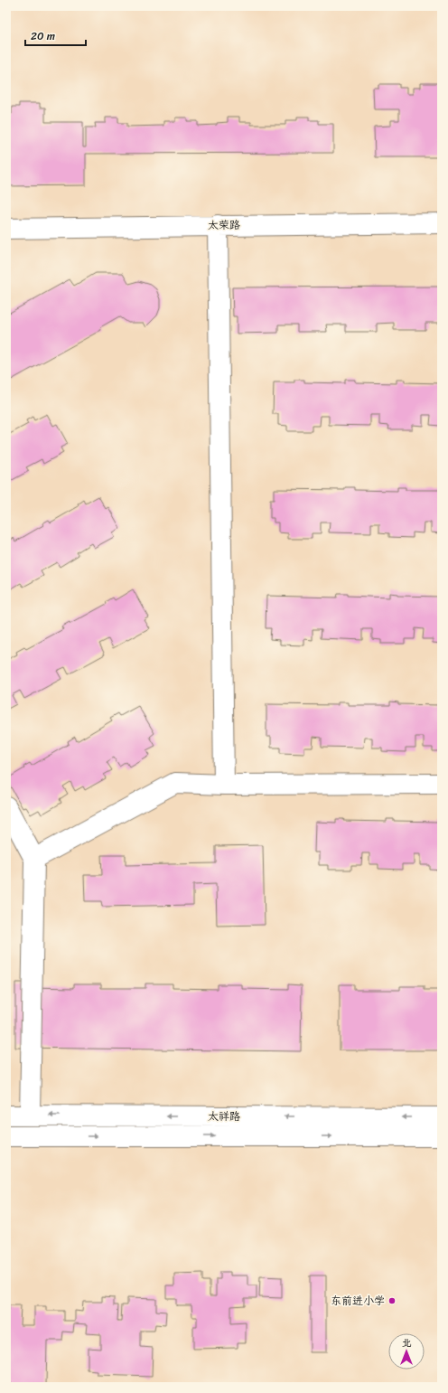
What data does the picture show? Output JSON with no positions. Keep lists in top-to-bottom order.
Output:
{
  "streets": {
    "street": ["太荣路", "太祥路"]
  },
  "places": ["东前进小学"],
  "scale_bar": "20 m",
  "north": "top"
}
